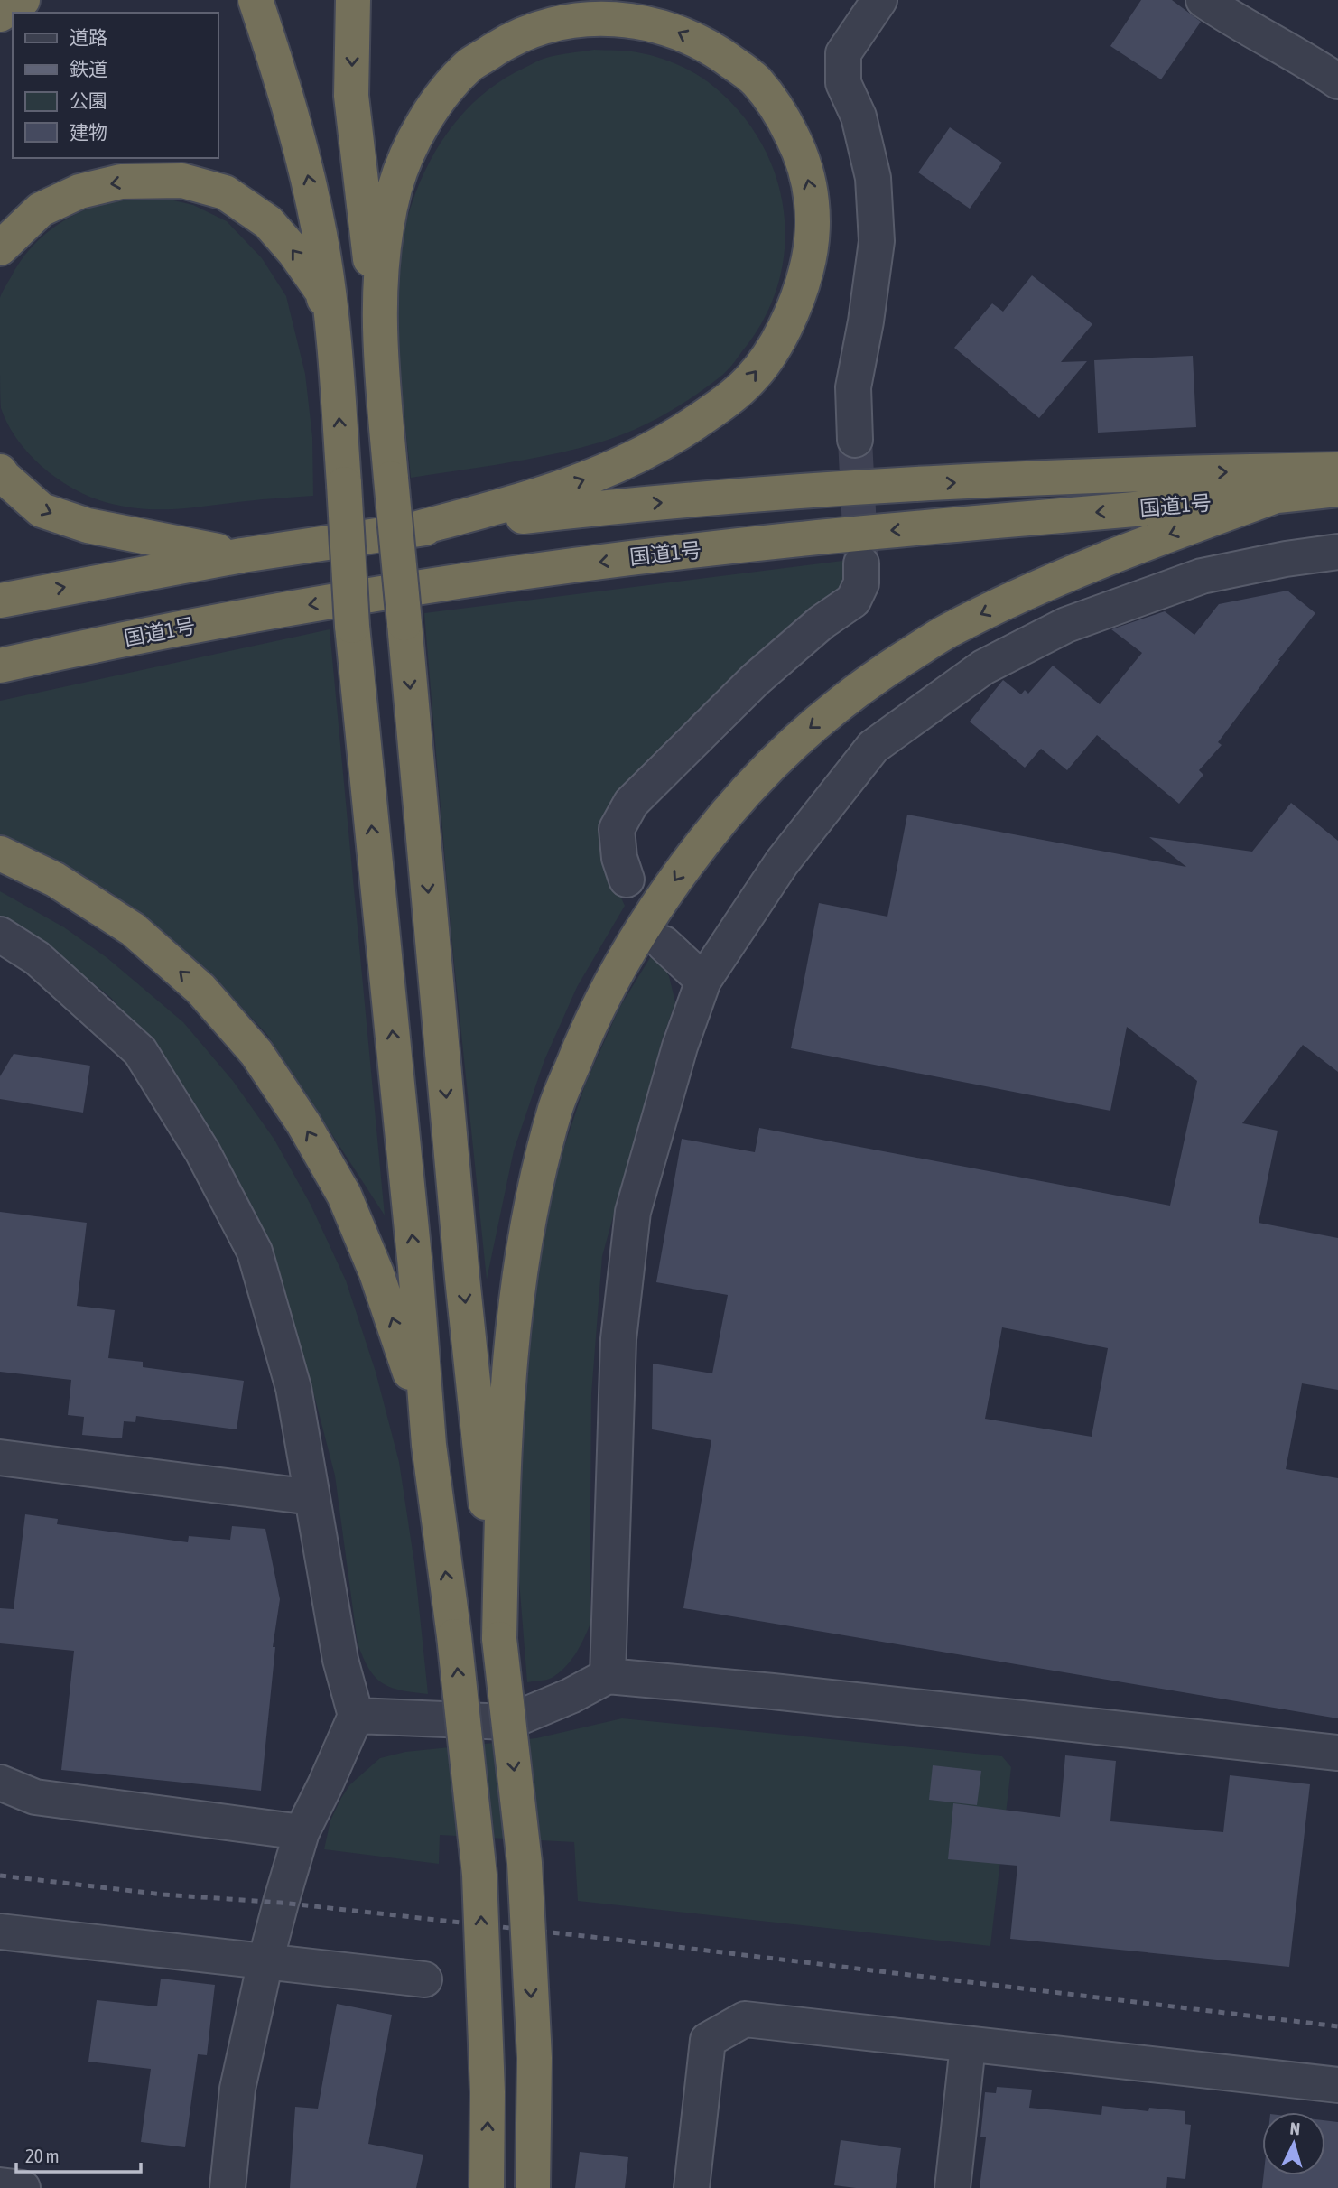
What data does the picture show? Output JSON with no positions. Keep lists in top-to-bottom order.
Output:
{
  "streets": {
    "highway": ["国道1号"]
  },
  "legend": [
    "道路",
    "鉄道",
    "公園",
    "建物"
  ],
  "scale_bar": "20 m",
  "north": "top"
}
